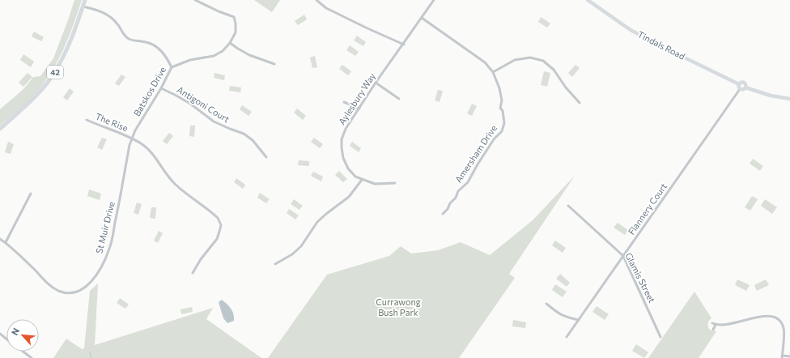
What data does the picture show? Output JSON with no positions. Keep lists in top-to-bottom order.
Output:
{
  "streets": {
    "main road": ["Tindals Road", "42"],
    "street": [
      "Batskos Drive",
      "Aylesbury Way",
      "Antigoni Court",
      "The Rise",
      "Amersham Drive",
      "Flannery Court",
      "St Muir Drive",
      "Glamis Street"
    ]
  },
  "crossings": [
    ["Tindals Road", "Flannery Court"],
    ["42", "Batskos Drive"],
    ["Batskos Drive", "Antigoni Court"],
    ["Batskos Drive", "The Rise"],
    ["Batskos Drive", "St Muir Drive"],
    ["Aylesbury Way", "Amersham Drive"],
    ["The Rise", "St Muir Drive"],
    ["Flannery Court", "Glamis Street"]
  ],
  "parks": ["Currawong Bush Park"],
  "north": "top left"
}
